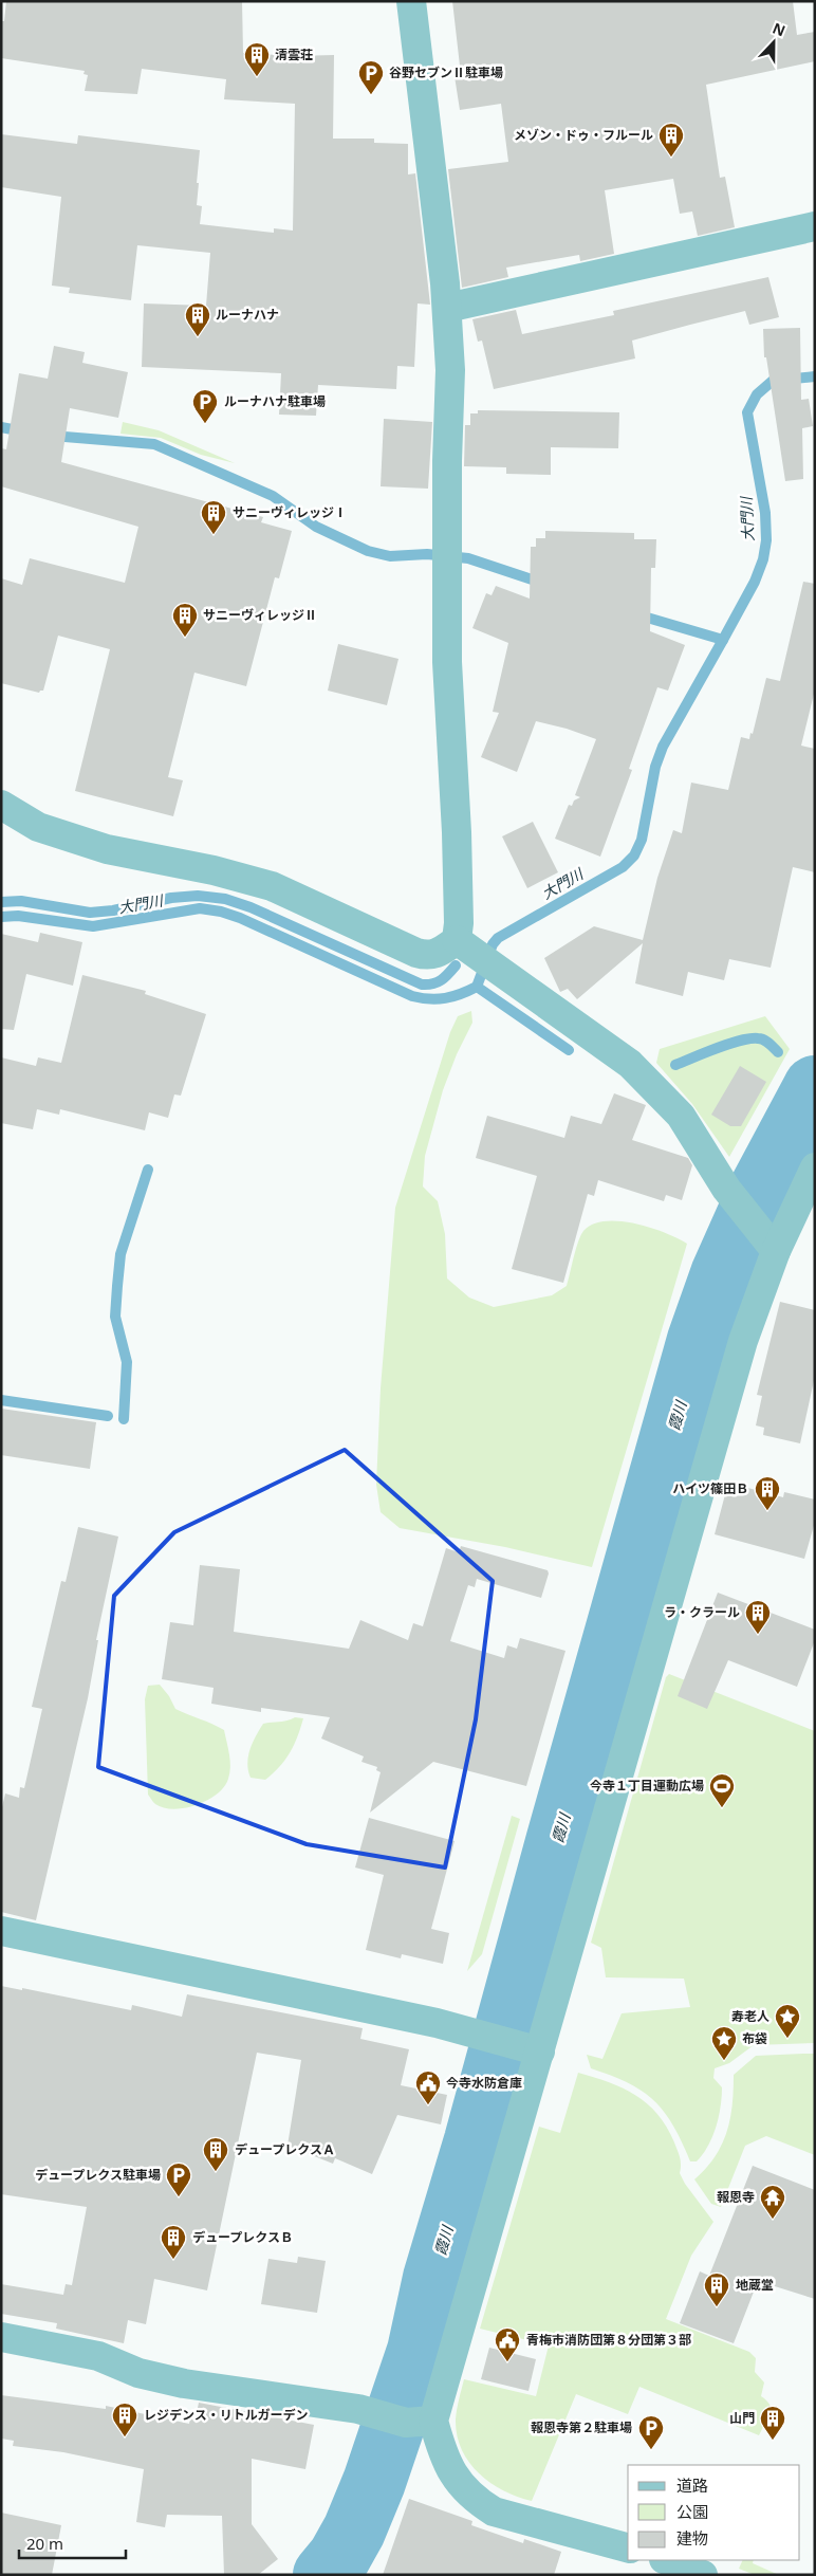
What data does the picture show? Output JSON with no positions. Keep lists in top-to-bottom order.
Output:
{
  "water": ["大門川", "霞川"],
  "places": {
    "building": [
      "清雲荘",
      "メゾン・ドゥ・フルール",
      "ルーナハナ",
      "サニーヴィレッジⅠ",
      "サニーヴィレッジⅡ",
      "ハイツ篠田Ｂ",
      "ラ・クラール",
      "デュープレクスＡ",
      "デュープレクスＢ",
      "地蔵堂",
      "レジデンス・リトルガーデン",
      "山門"
    ],
    "parking": [
      "谷野セブンⅡ駐車場",
      "ルーナハナ駐車場",
      "デュープレクス駐車場",
      "報恩寺第２駐車場"
    ],
    "sports": ["今寺１丁目運動広場"],
    "place": ["寿老人", "布袋"],
    "public building": ["今寺水防倉庫", "青梅市消防団第８分団第３部"],
    "temple": ["報恩寺"]
  },
  "legend": ["道路", "公園", "建物"],
  "scale_bar": "20 m",
  "north": "top"
}
